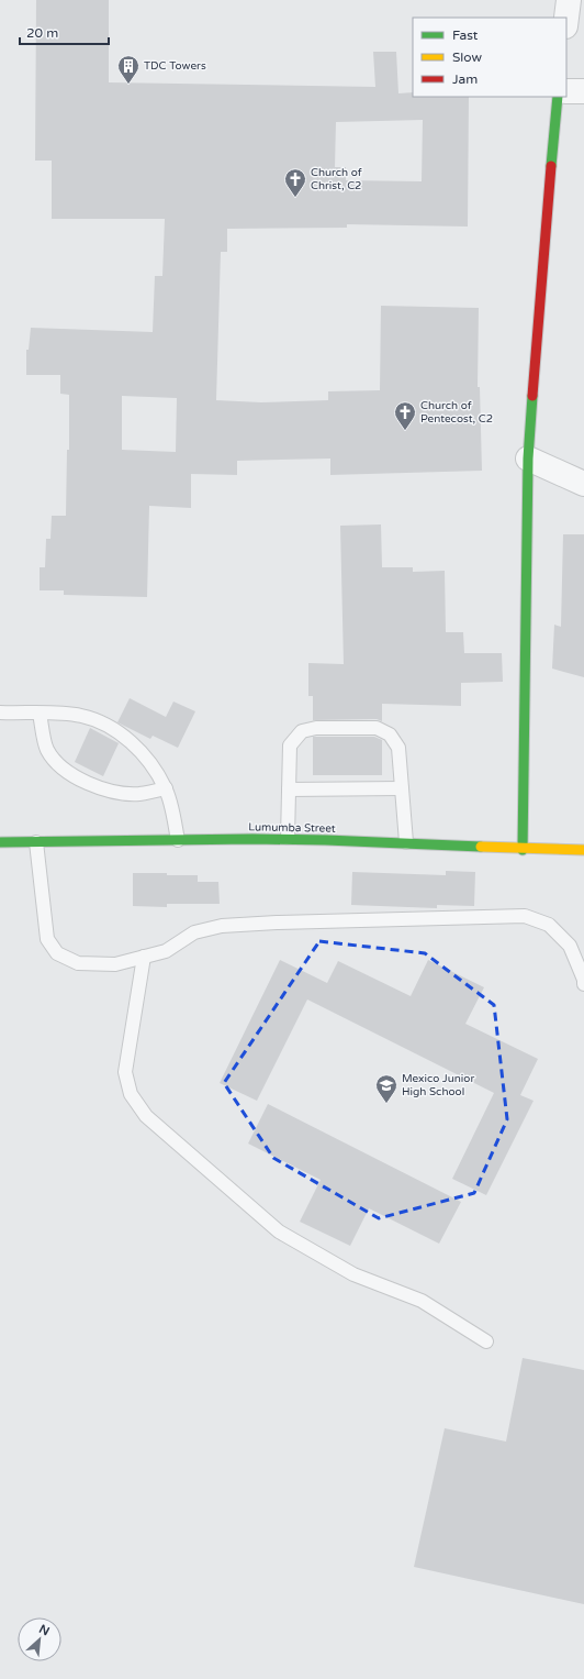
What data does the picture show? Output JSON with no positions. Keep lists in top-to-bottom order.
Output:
{
  "streets": {
    "street": ["Lumumba Street"]
  },
  "places": {
    "building": ["TDC Towers"],
    "church": ["Church of Christ, C2", "Church of Pentecost, C2"],
    "school or university": ["Mexico Junior High School"]
  },
  "legend": ["Fast", "Slow", "Jam"],
  "scale_bar": "20 m",
  "north": "top right"
}
